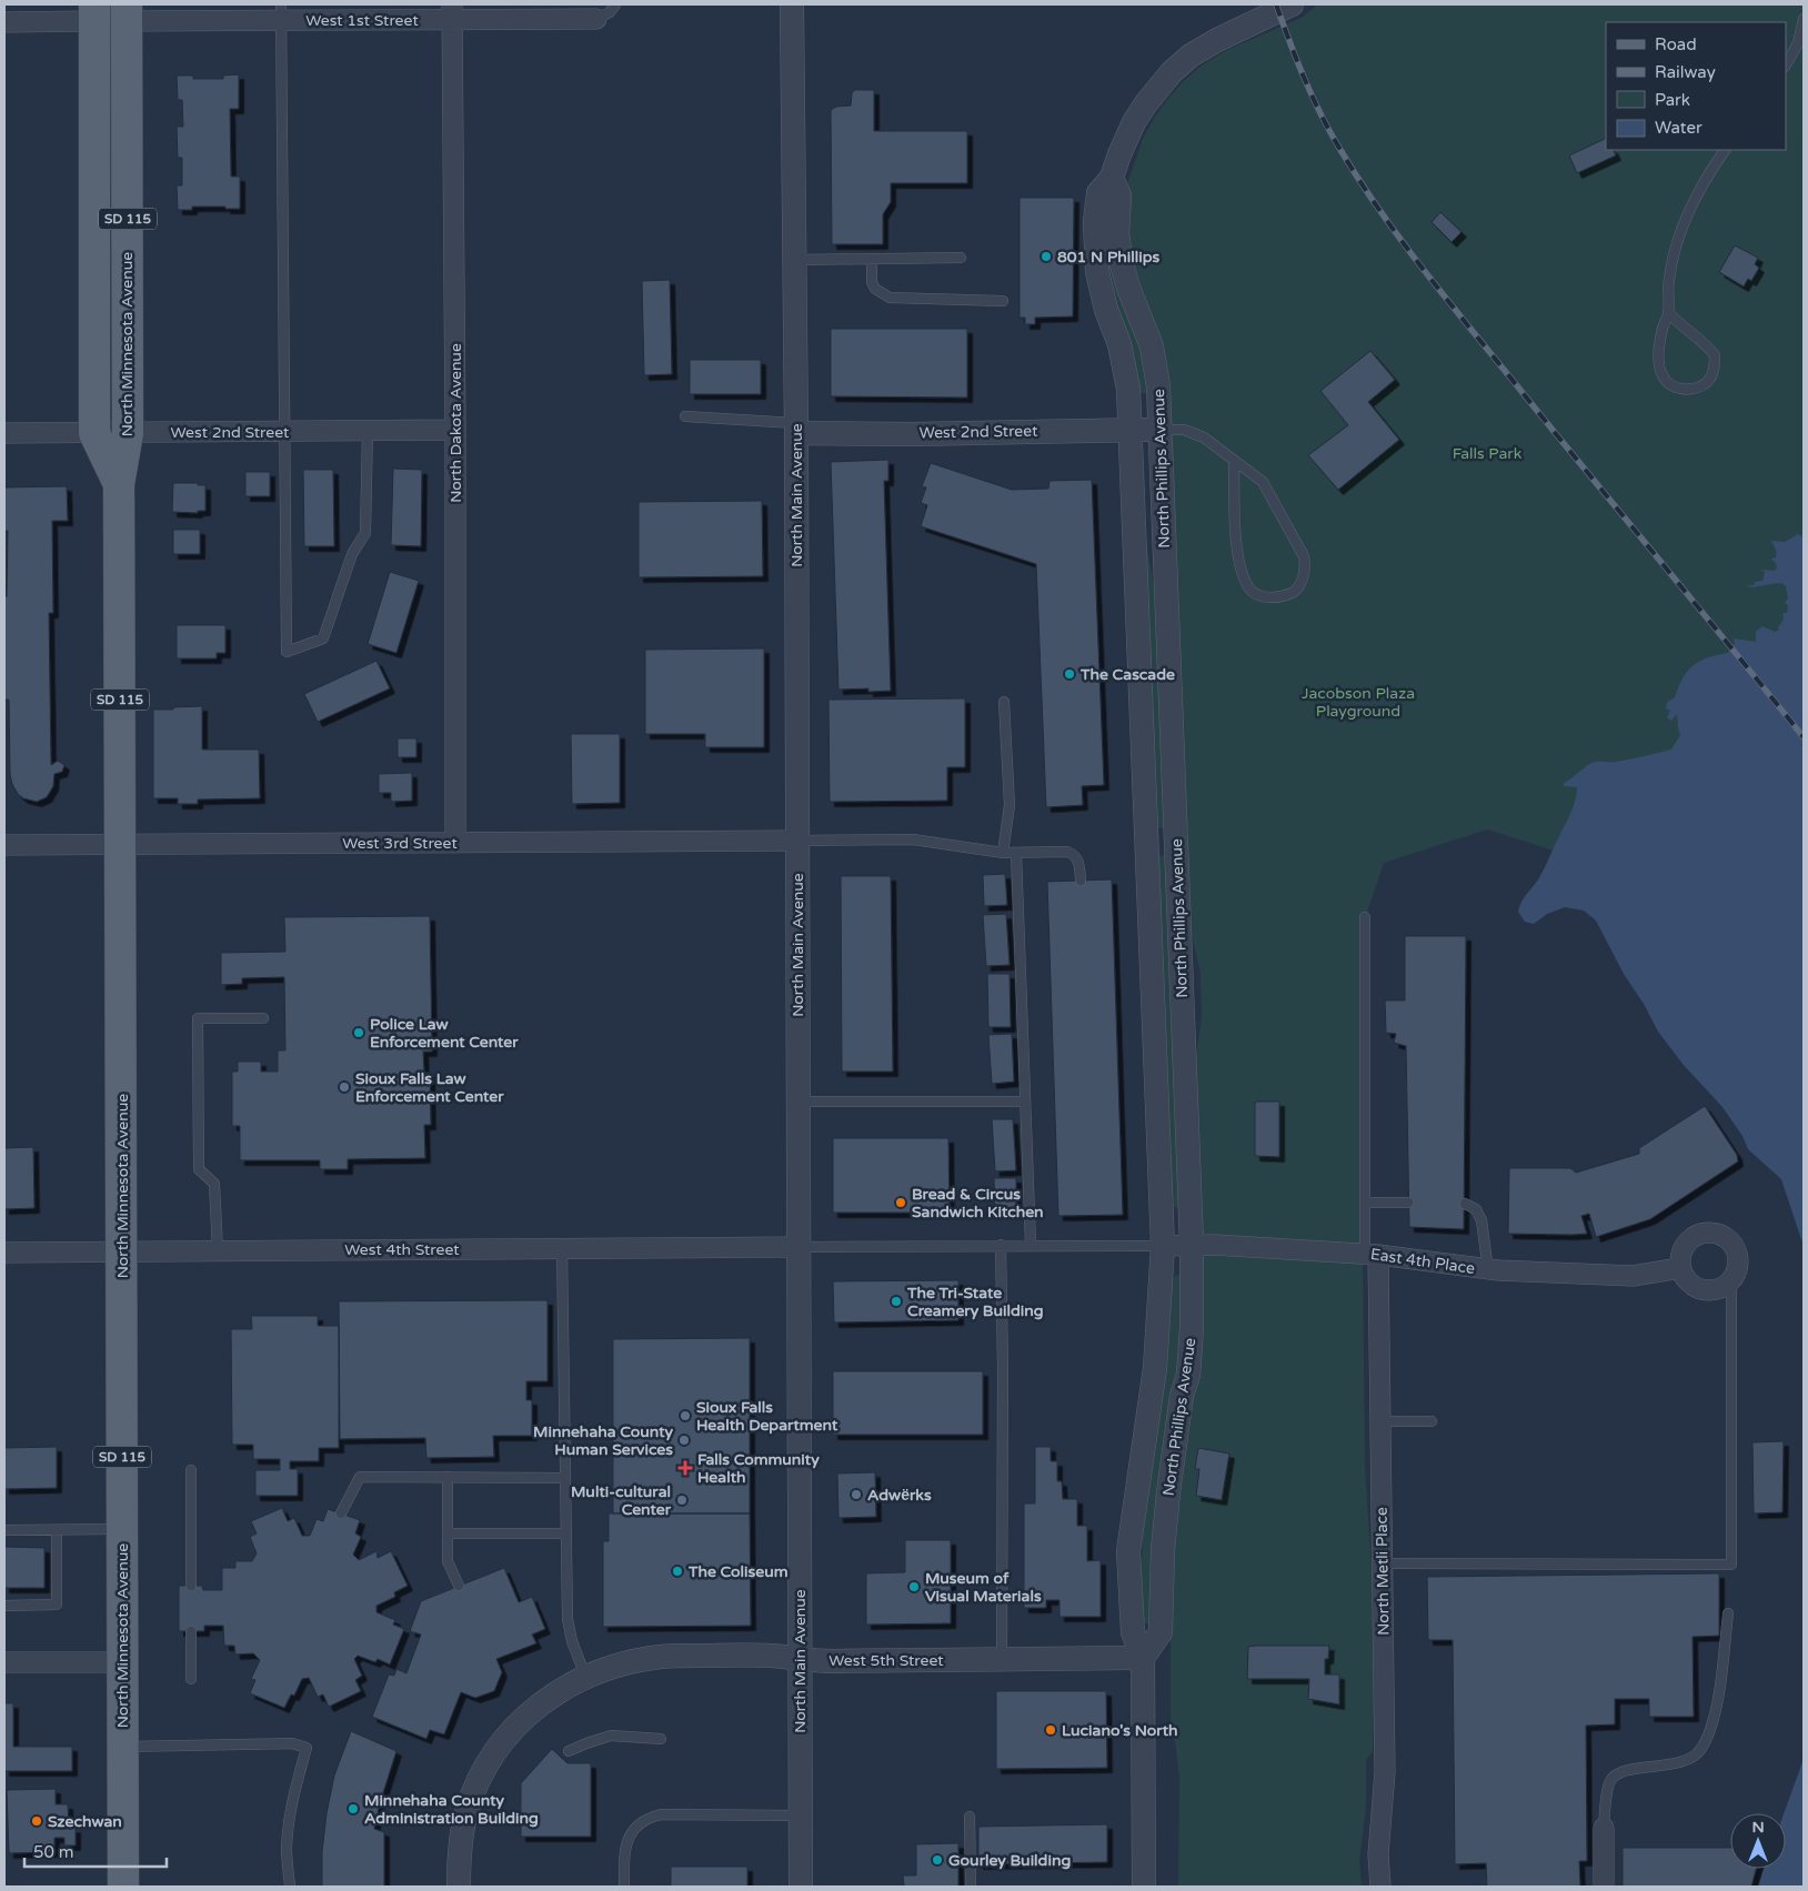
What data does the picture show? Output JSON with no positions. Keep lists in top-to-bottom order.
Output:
{
  "streets": {
    "main road": ["SD 115", "North Minnesota Avenue"],
    "street": [
      "West 1st Street",
      "North Dakota Avenue",
      "West 2nd Street",
      "North Phillips Avenue",
      "North Main Avenue",
      "West 3rd Street",
      "West 4th Street",
      "East 4th Place",
      "North Metli Place",
      "West 5th Street"
    ]
  },
  "crossings": [
    ["West 1st Street", "North Minnesota Avenue"],
    ["West 1st Street", "North Dakota Avenue"],
    ["North Minnesota Avenue", "West 2nd Street"],
    ["North Minnesota Avenue", "West 3rd Street"],
    ["North Minnesota Avenue", "West 4th Street"],
    ["North Dakota Avenue", "West 2nd Street"],
    ["North Dakota Avenue", "West 3rd Street"],
    ["West 2nd Street", "North Phillips Avenue"],
    ["West 2nd Street", "North Main Avenue"],
    ["North Phillips Avenue", "East 4th Place"],
    ["North Phillips Avenue", "West 5th Street"],
    ["North Main Avenue", "West 3rd Street"],
    ["North Main Avenue", "West 4th Street"],
    ["North Main Avenue", "West 5th Street"],
    ["East 4th Place", "North Metli Place"]
  ],
  "parks": ["Falls Park", "Jacobson Plaza Playground"],
  "places": {
    "other": [
      "801 N Phillips",
      "The Cascade",
      "Police Law Enforcement Center",
      "Sioux Falls Law Enforcement Center",
      "Bread & Circus Sandwich Kitchen",
      "The Tri-State Creamery Building",
      "Sioux Falls Health Department",
      "Minnehaha County Human Services",
      "Adwёrks",
      "Multi-cultural Center",
      "The Coliseum",
      "Museum of Visual Materials",
      "Luciano's North",
      "Minnehaha County Administration Building",
      "Szechwan",
      "Gourley Building"
    ],
    "health": ["Falls Community Health"]
  },
  "legend": [
    "Road",
    "Railway",
    "Park",
    "Water"
  ],
  "scale_bar": "50 m",
  "north": "top"
}
